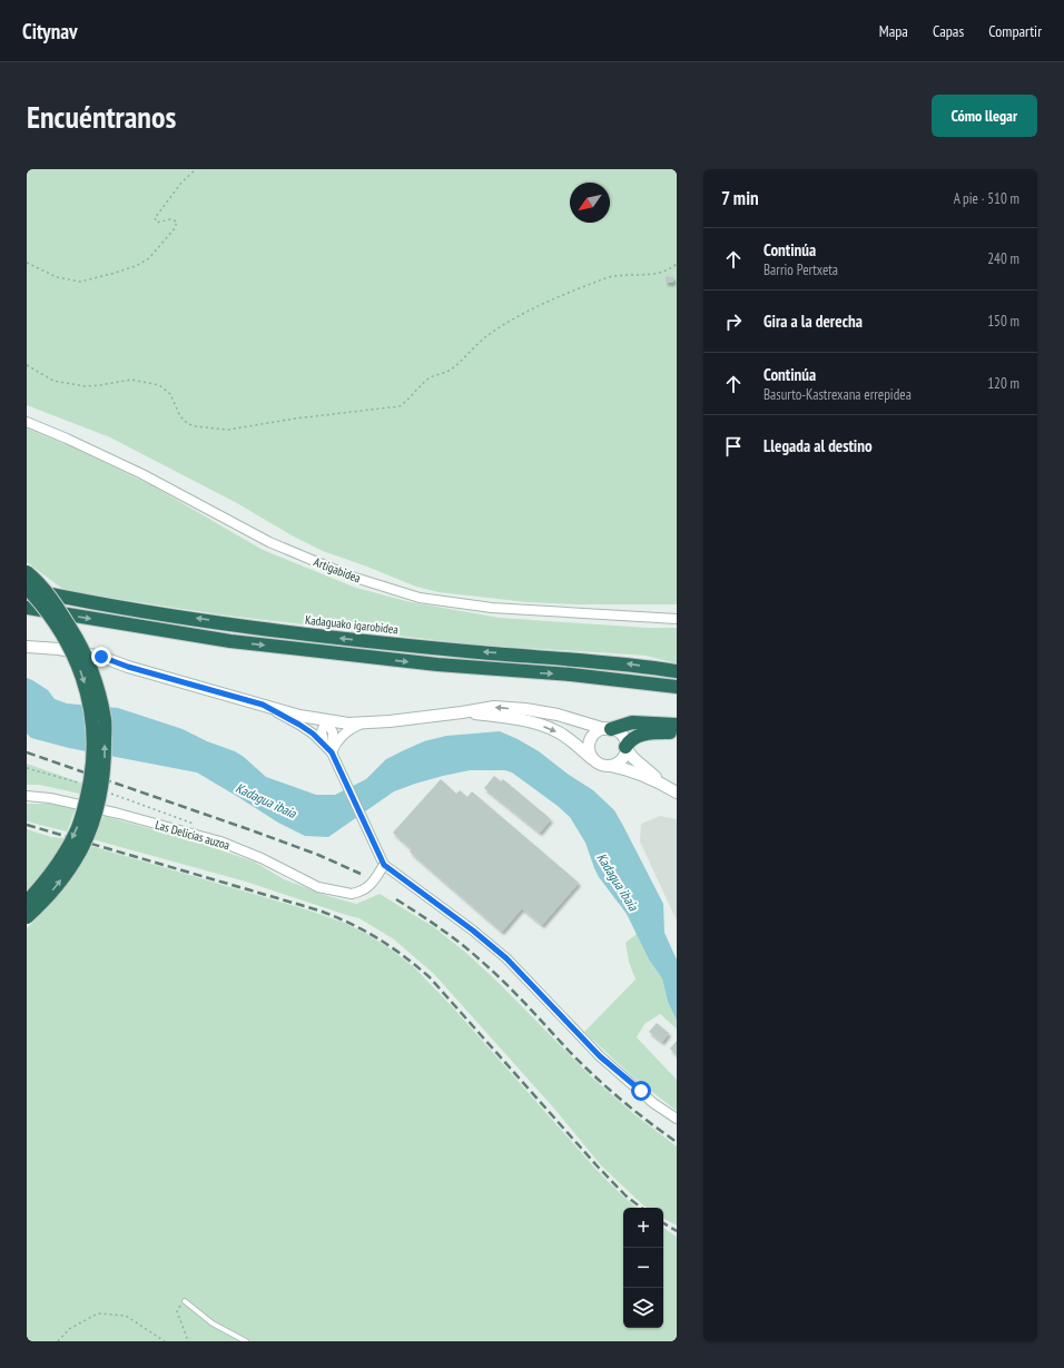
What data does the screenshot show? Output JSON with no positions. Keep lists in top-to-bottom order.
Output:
{
  "streets": {
    "highway": ["Kadaguako igarobidea"],
    "street": ["Artigabidea", "Las Delicias auzoa"]
  },
  "water": ["Kadagua ibaia"],
  "north": "bottom left",
  "page": {
    "header": "Citynav",
    "nav": ["Mapa", "Capas", "Compartir"],
    "buttons": "Cómo llegar",
    "title": "Encuéntranos",
    "heading": ["7 min", "A pie · 510 m"],
    "list": [
      ["Continúa", "Barrio Pertxeta", "240 m"],
      ["Gira a la derecha", "150 m"],
      ["Continúa", "Basurto-Kastrexana errepidea", "120 m"],
      "Llegada al destino"
    ],
    "map_buttons": ["+", "−"]
  }
}
